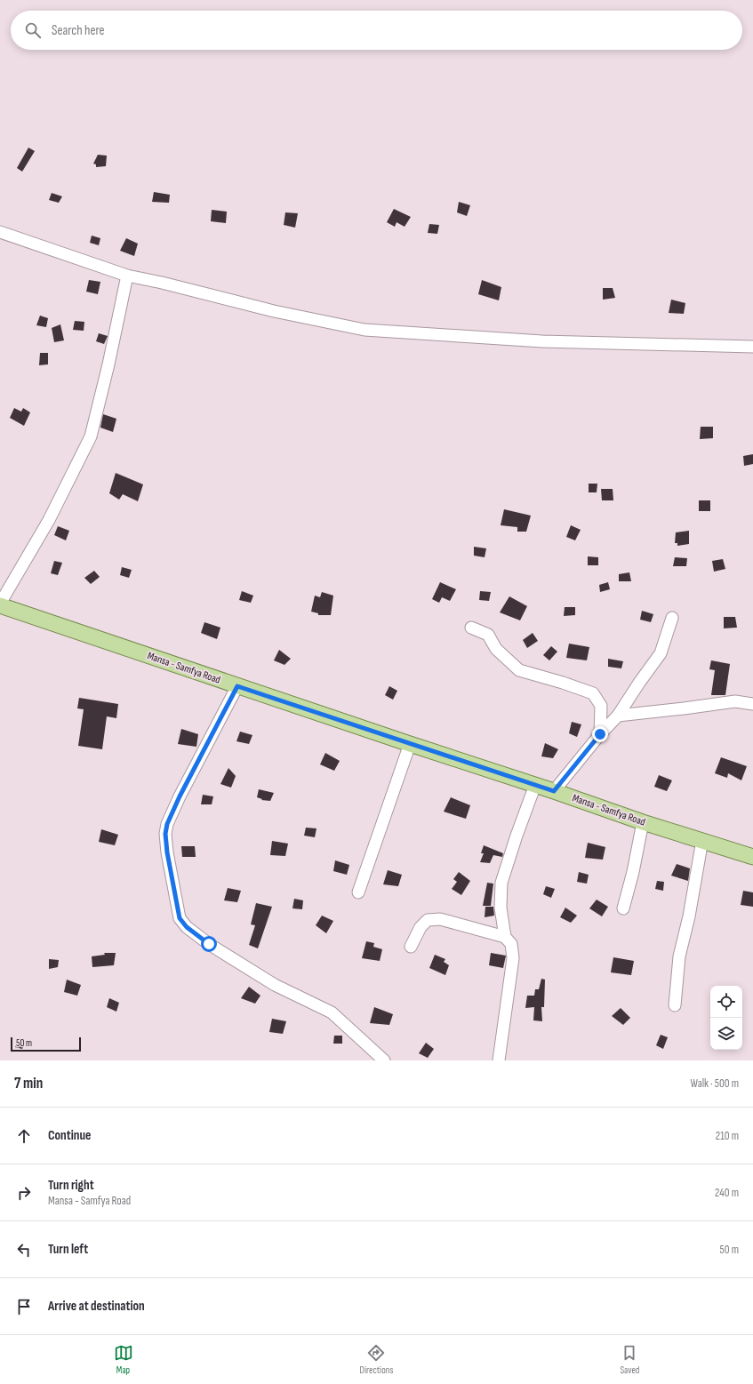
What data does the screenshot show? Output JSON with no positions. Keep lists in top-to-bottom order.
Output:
{
  "streets": {
    "main road": ["Mansa - Samfya Road"]
  },
  "scale_bar": "50 m",
  "page": {
    "search": "Search here",
    "scale": "50 m",
    "heading": ["7 min", "Walk · 500 m"],
    "list": [
      ["Continue", "210 m"],
      ["Turn right", "Mansa - Samfya Road", "240 m"],
      ["Turn left", "50 m"],
      "Arrive at destination"
    ],
    "nav": ["Map", "Directions", "Saved"]
  }
}
